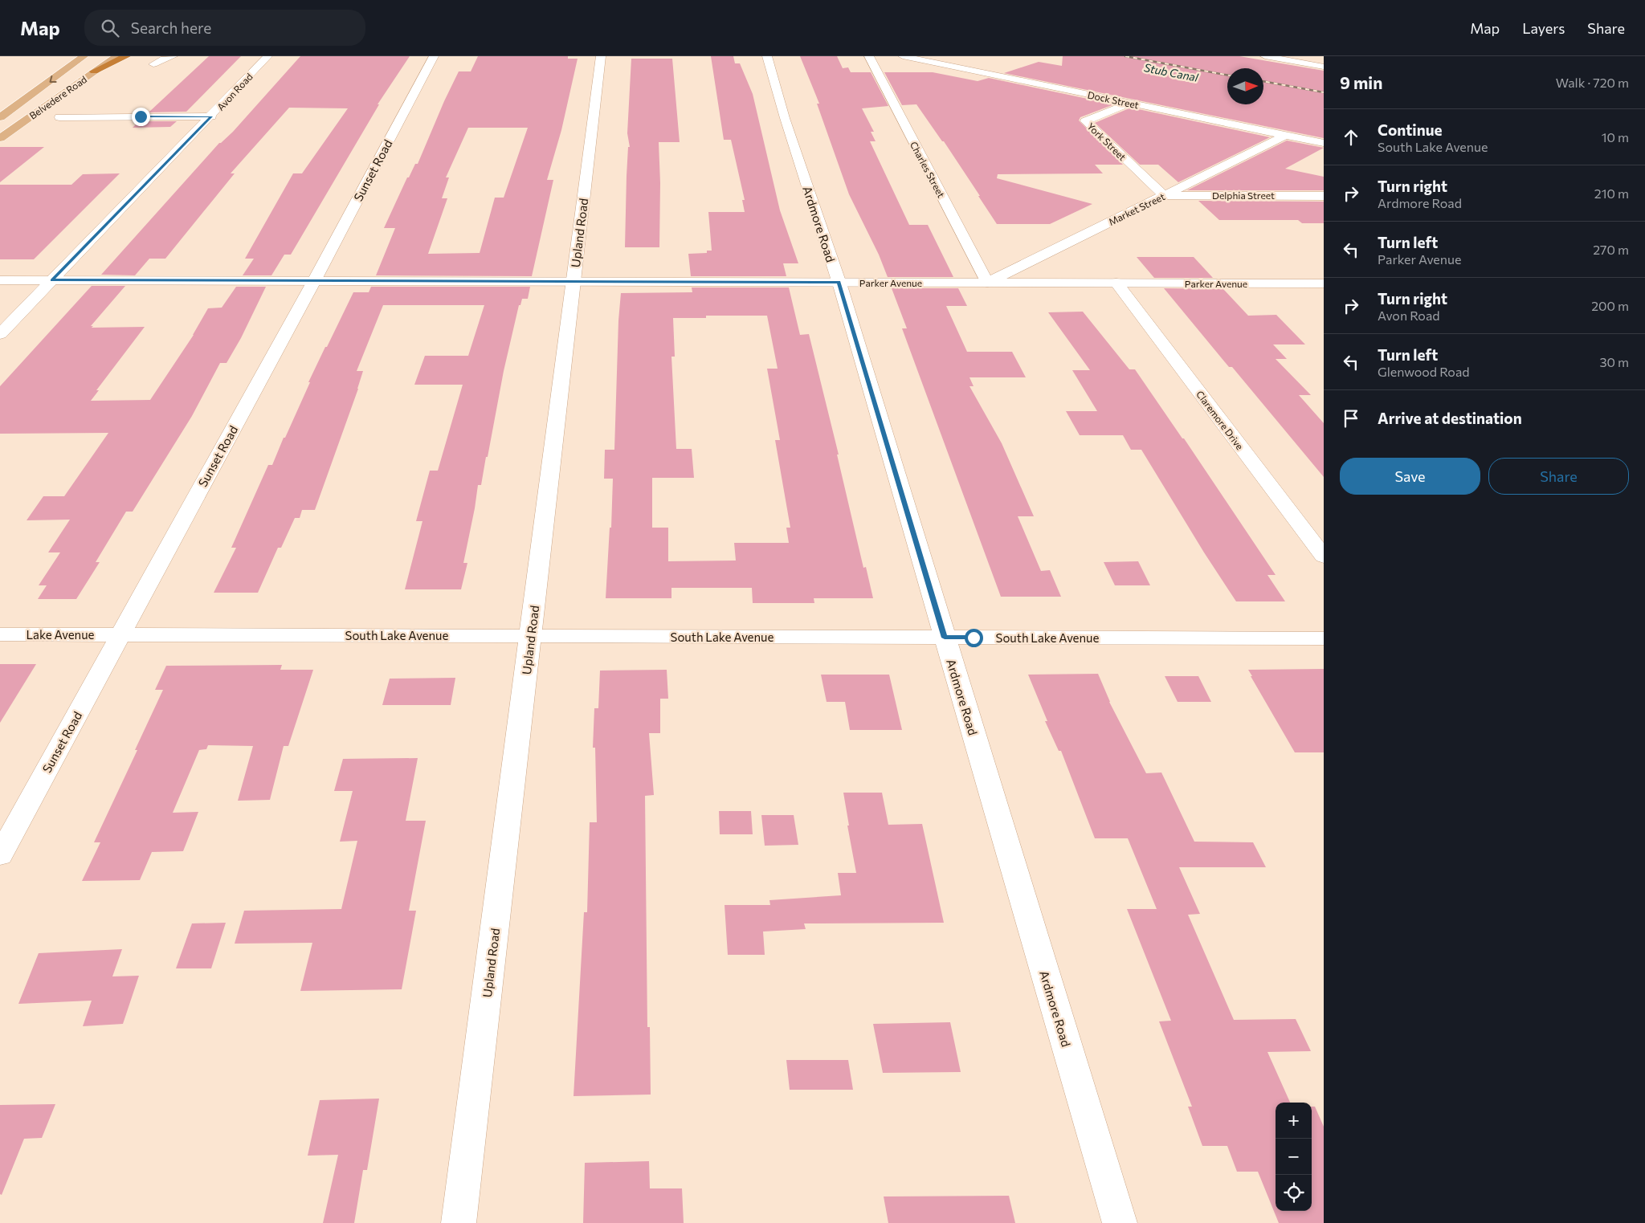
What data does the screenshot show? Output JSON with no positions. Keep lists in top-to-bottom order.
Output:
{
  "streets": {
    "main road": ["Belvedere Road"],
    "street": [
      "Avon Road",
      "Dock Street",
      "York Street",
      "Charles Street",
      "Sunset Road",
      "Delphia Street",
      "Market Street",
      "Ardmore Road",
      "Upland Road",
      "Parker Avenue",
      "Claremore Drive",
      "Lake Avenue",
      "South Lake Avenue"
    ]
  },
  "crossings": [
    ["Avon Road", "Parker Avenue"],
    ["Dock Street", "York Street"],
    ["Dock Street", "Market Street"],
    ["York Street", "Delphia Street"],
    ["York Street", "Market Street"],
    ["Charles Street", "Market Street"],
    ["Charles Street", "Parker Avenue"],
    ["Sunset Road", "Parker Avenue"],
    ["Sunset Road", "Lake Avenue"],
    ["Sunset Road", "South Lake Avenue"],
    ["Delphia Street", "Market Street"],
    ["Market Street", "Parker Avenue"],
    ["Ardmore Road", "Parker Avenue"],
    ["Ardmore Road", "South Lake Avenue"],
    ["Upland Road", "Parker Avenue"],
    ["Upland Road", "South Lake Avenue"],
    ["Parker Avenue", "Claremore Drive"],
    ["Lake Avenue", "South Lake Avenue"]
  ],
  "water": ["Stub Canal"],
  "north": "right",
  "page": {
    "header": "Map",
    "search": "Search here",
    "nav": ["Map", "Layers", "Share"],
    "heading": ["9 min", "Walk · 720 m"],
    "list": [
      ["Continue", "South Lake Avenue", "10 m"],
      ["Turn right", "Ardmore Road", "210 m"],
      ["Turn left", "Parker Avenue", "270 m"],
      ["Turn right", "Avon Road", "200 m"],
      ["Turn left", "Glenwood Road", "30 m"],
      "Arrive at destination"
    ],
    "buttons": ["Save", "Share"],
    "map_buttons": ["+", "−"]
  }
}
